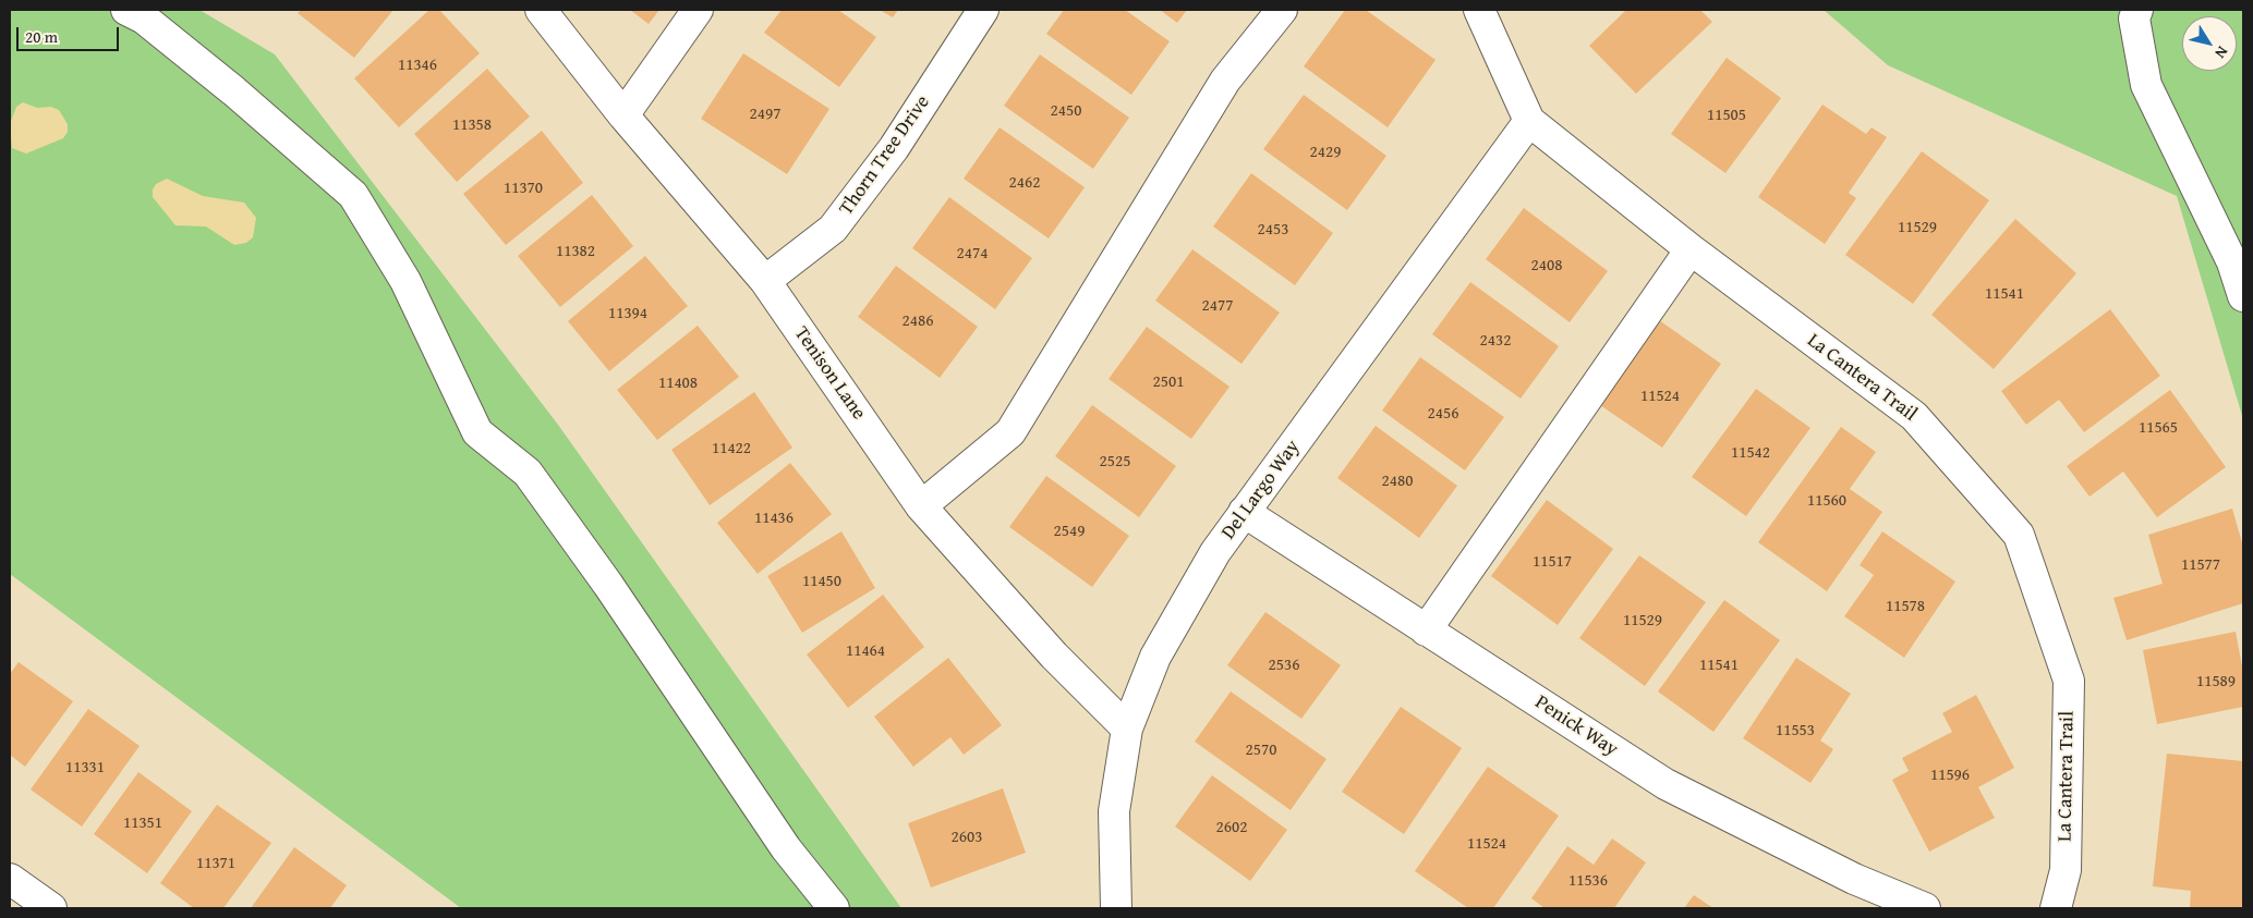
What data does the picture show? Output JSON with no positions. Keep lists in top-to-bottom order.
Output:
{
  "streets": {
    "street": [
      "Thorn Tree Drive",
      "Tenison Lane",
      "La Cantera Trail",
      "Del Largo Way",
      "Penick Way"
    ]
  },
  "crossings": [
    ["Thorn Tree Drive", "Tenison Lane"],
    ["Tenison Lane", "Del Largo Way"],
    ["La Cantera Trail", "Del Largo Way"],
    ["Del Largo Way", "Penick Way"]
  ],
  "house_numbers": [
    "11346",
    "2450",
    "2497",
    "11505",
    "11358",
    "2429",
    "2462",
    "11370",
    "11529",
    "2453",
    "11382",
    "2474",
    "2408",
    "11541",
    "2477",
    "11394",
    "2486",
    "2432",
    "2501",
    "11408",
    "11524",
    "2456",
    "11565",
    "11422",
    "11542",
    "2525",
    "2480",
    "11560",
    "11436",
    "2549",
    "11517",
    "11577",
    "11450",
    "11578",
    "11529",
    "11464",
    "2536",
    "11541",
    "11589",
    "11553",
    "2570",
    "11331",
    "11596",
    "11351",
    "2602",
    "2603",
    "11524",
    "11371",
    "11536"
  ],
  "scale_bar": "20 m",
  "north": "bottom right"
}
